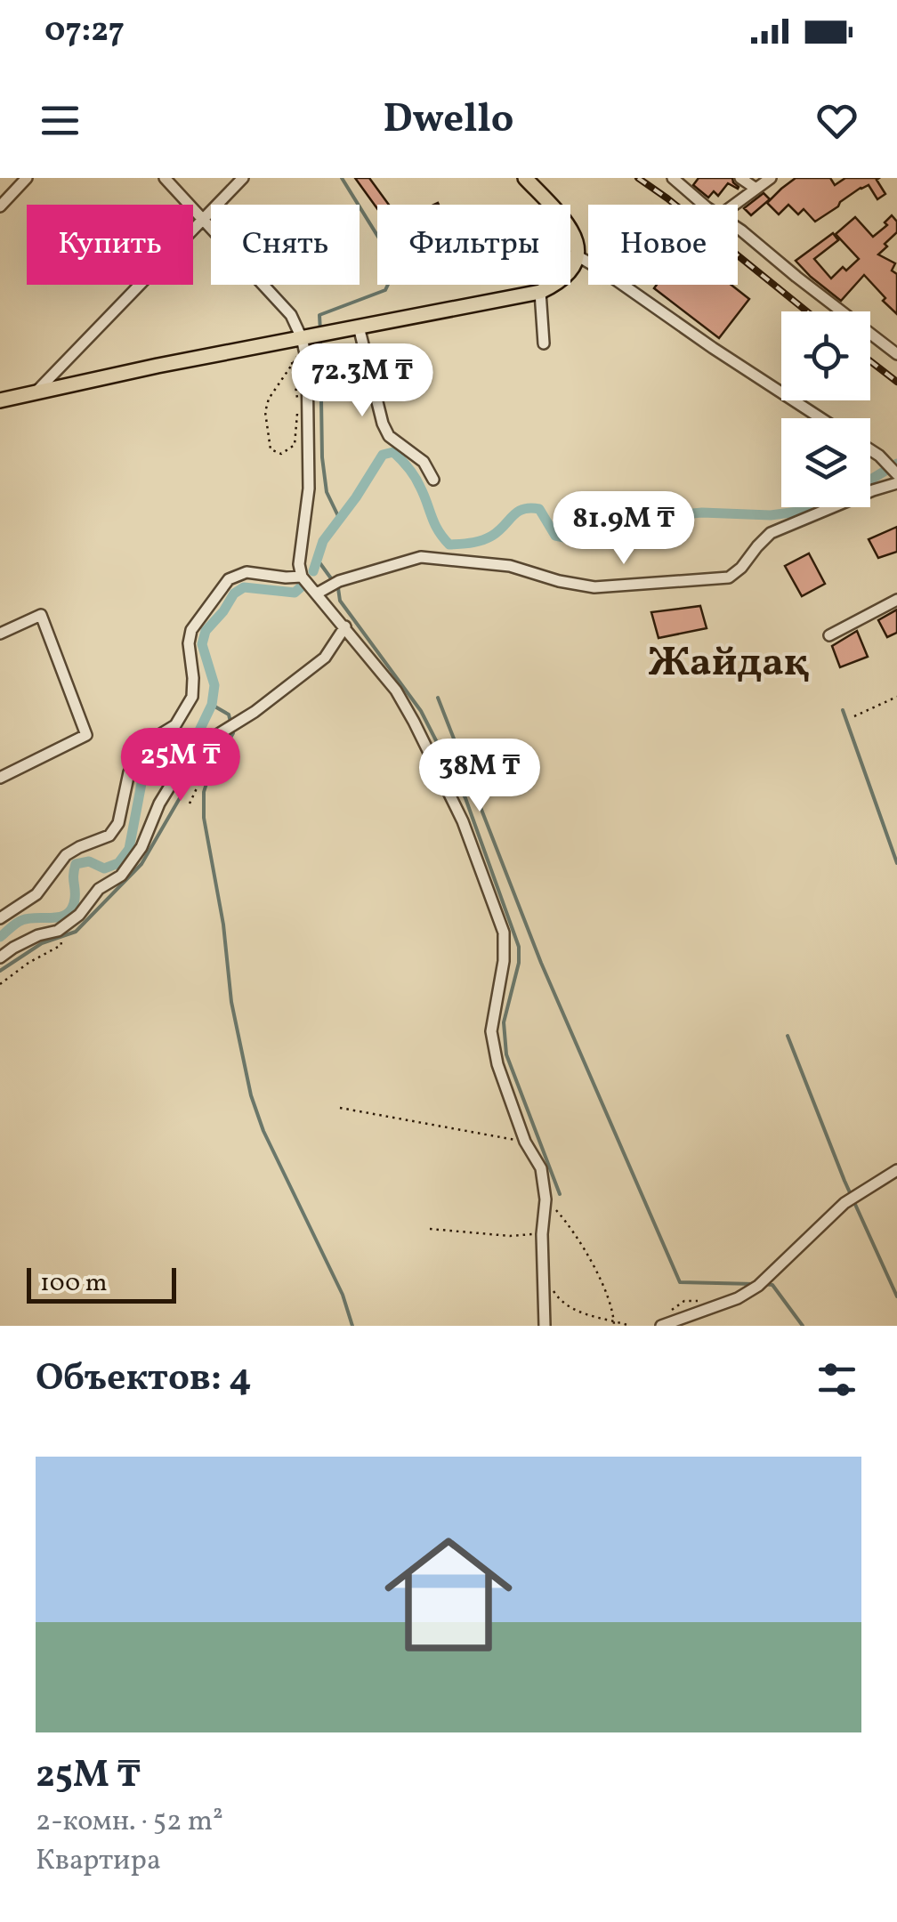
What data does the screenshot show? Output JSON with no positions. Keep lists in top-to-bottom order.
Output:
{
  "districts": ["Жайдақ"],
  "scale_bar": "100 m",
  "page": {
    "status": "07:27",
    "header": "Dwello",
    "chip": [
      "Купить",
      "Снять",
      "Фильтры",
      "Новое"
    ],
    "price": [
      "72.3M ₸",
      "81.9M ₸",
      "25M ₸",
      "38M ₸"
    ],
    "scale": "100 m",
    "heading": "Объектов: 4",
    "list": [
      {
        "name": "25M ₸",
        "note": "2-комн. · 52 m² · Квартира"
      }
    ]
  }
}
